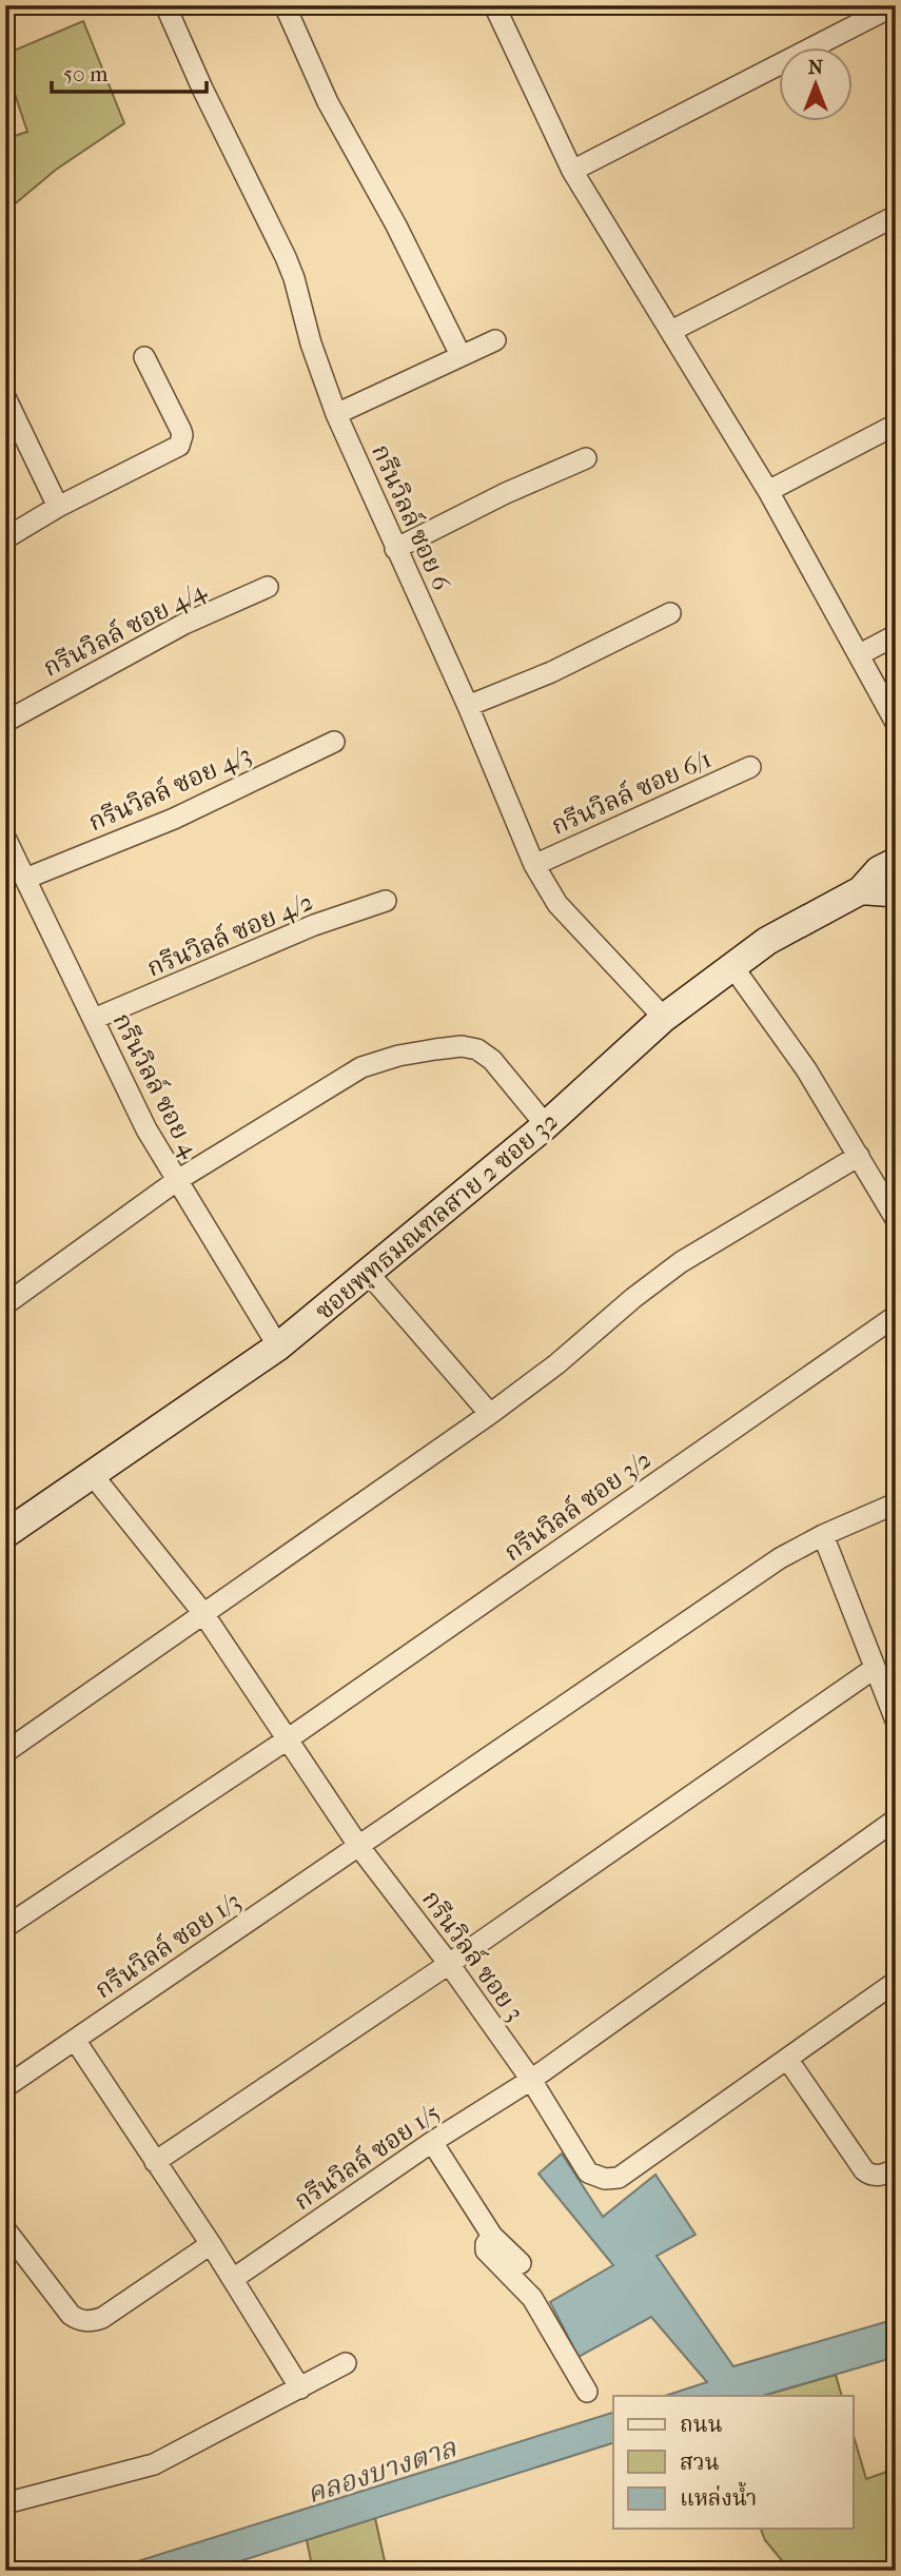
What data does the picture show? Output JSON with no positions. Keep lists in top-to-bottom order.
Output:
{
  "streets": {
    "street": [
      "กรีนวิลล์ ซอย 6",
      "กรีนวิลล์ ซอย 4/4",
      "กรีนวิลล์ ซอย 4/3",
      "กรีนวิลล์ ซอย 6/1",
      "กรีนวิลล์ ซอย 4/2",
      "กรีนวิลล์ ซอย 4",
      "ซอยพุทธมณฑลสาย 2 ซอย 32",
      "กรีนวิลล์ ซอย 3/2",
      "กรีนวิลล์ ซอย 1/3",
      "กรีนวิลล์ ซอย 3",
      "กรีนวิลล์ ซอย 1/5"
    ]
  },
  "crossings": [
    ["กรีนวิลล์ ซอย 6", "กรีนวิลล์ ซอย 6/1"],
    ["กรีนวิลล์ ซอย 6", "ซอยพุทธมณฑลสาย 2 ซอย 32"],
    ["กรีนวิลล์ ซอย 4/3", "กรีนวิลล์ ซอย 4"],
    ["กรีนวิลล์ ซอย 4/2", "กรีนวิลล์ ซอย 4"],
    ["กรีนวิลล์ ซอย 4", "ซอยพุทธมณฑลสาย 2 ซอย 32"],
    ["ซอยพุทธมณฑลสาย 2 ซอย 32", "กรีนวิลล์ ซอย 3"],
    ["กรีนวิลล์ ซอย 3/2", "กรีนวิลล์ ซอย 3"],
    ["กรีนวิลล์ ซอย 1/3", "กรีนวิลล์ ซอย 3"],
    ["กรีนวิลล์ ซอย 3", "กรีนวิลล์ ซอย 1/5"]
  ],
  "water": ["คลองบางตาล"],
  "legend": ["ถนน", "สวน", "แหล่งน้ำ"],
  "scale_bar": "50 m",
  "north": "top"
}
